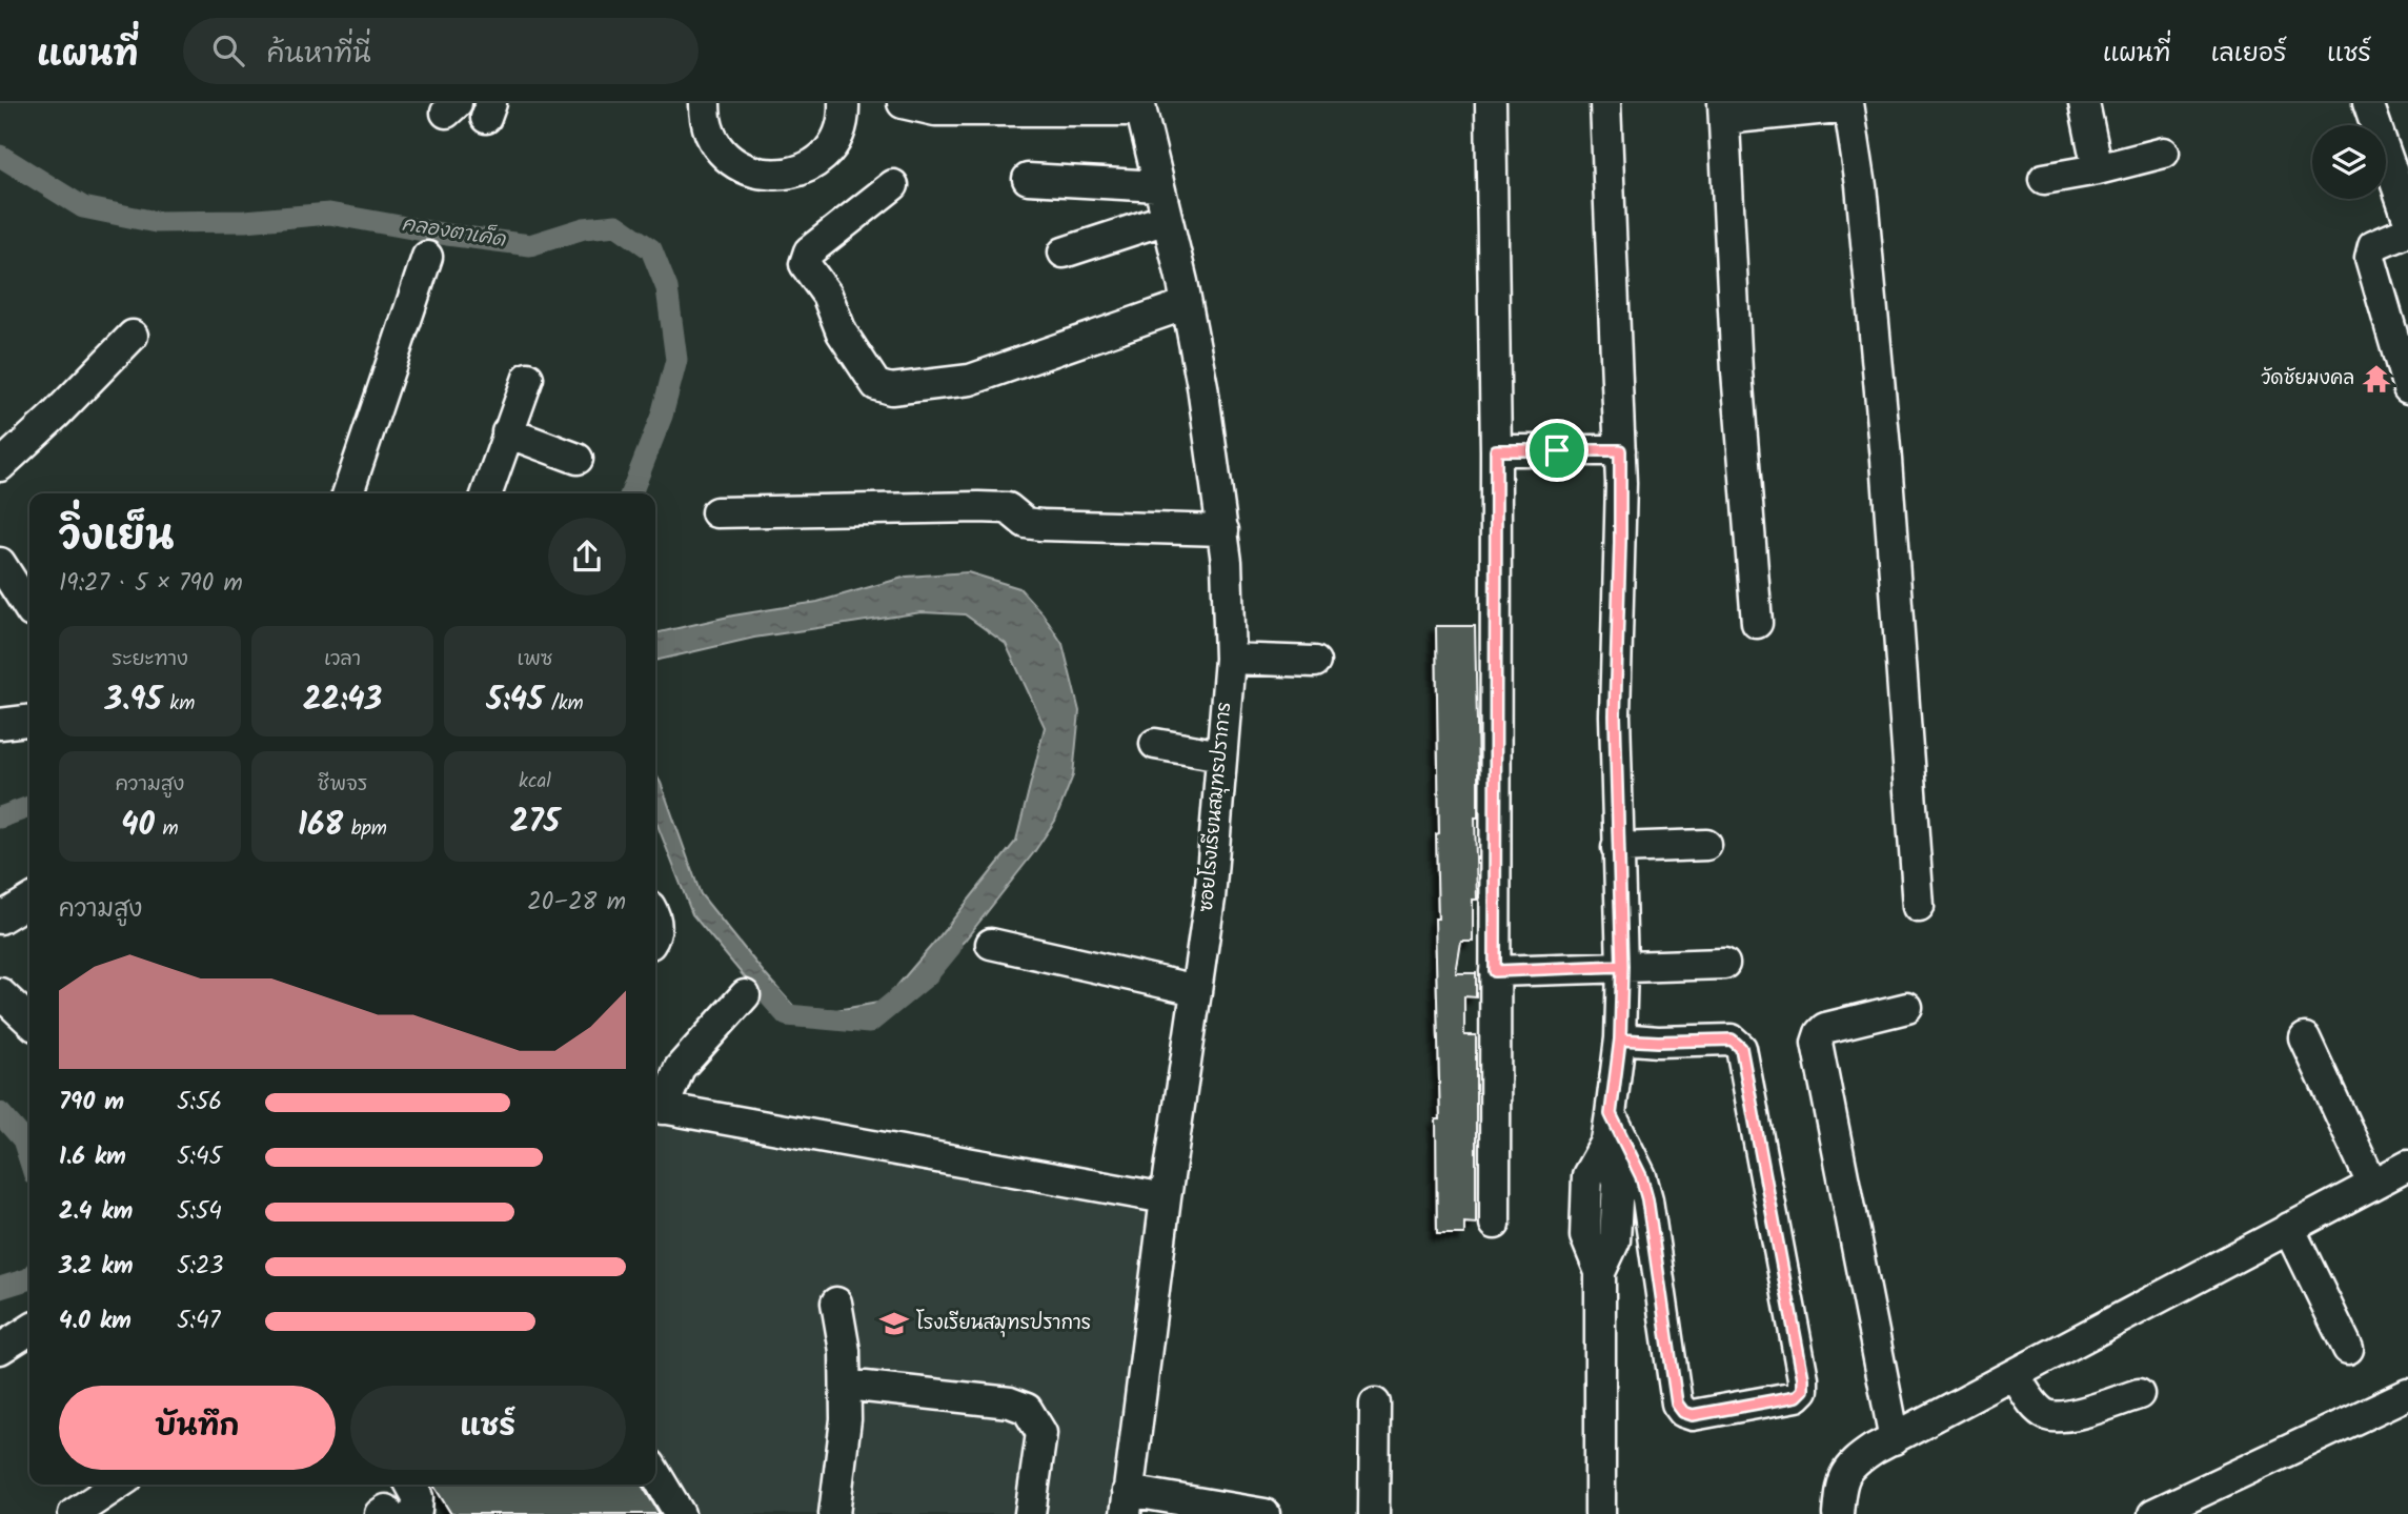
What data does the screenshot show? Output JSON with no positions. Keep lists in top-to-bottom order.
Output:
{
  "streets": {
    "street": ["ซอยโรงเรียนสมุทรปราการ"]
  },
  "water": ["คลองตาเค็ด"],
  "places": {
    "temple": ["วัดชัยมงคล"],
    "school or university": ["โรงเรียนสมุทรปราการ"]
  },
  "page": {
    "header": "แผนที่",
    "search": "ค้นหาที่นี่",
    "nav": ["แผนที่", "เลเยอร์", "แชร์"],
    "heading": ["วิ่งเย็น", "19:27 · 5 × 790 m"],
    "stats": [
      ["ระยะทาง", "3.95 km"],
      ["เวลา", "22:43"],
      ["เพซ", "5:45 /km"],
      ["ความสูง", "40 m"],
      ["ชีพจร", "168 bpm"],
      ["kcal", "275"]
    ],
    "chart": ["ความสูง", "20–28 m"],
    "list": [
      {
        "name": "790 m",
        "note": "5:56"
      },
      {
        "name": "1.6 km",
        "note": "5:45"
      },
      {
        "name": "2.4 km",
        "note": "5:54"
      },
      {
        "name": "3.2 km",
        "note": "5:23"
      },
      {
        "name": "4.0 km",
        "note": "5:47"
      }
    ],
    "buttons": ["บันทึก", "แชร์"]
  }
}
